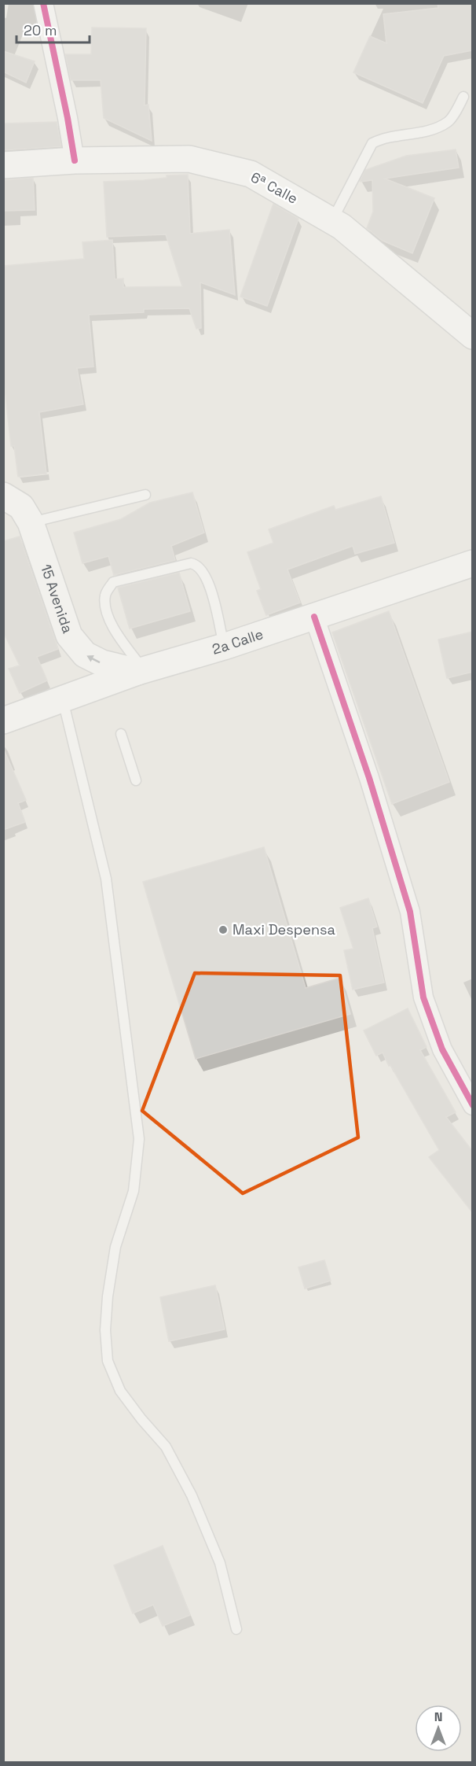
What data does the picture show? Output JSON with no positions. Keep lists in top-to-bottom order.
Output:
{
  "streets": {
    "main road": ["6ª Calle", "15 Avenida", "2a Calle"]
  },
  "crossings": [
    ["15 Avenida", "2a Calle"]
  ],
  "one_way": ["15 Avenida"],
  "places": ["Maxi Despensa"],
  "scale_bar": "20 m",
  "north": "top"
}
